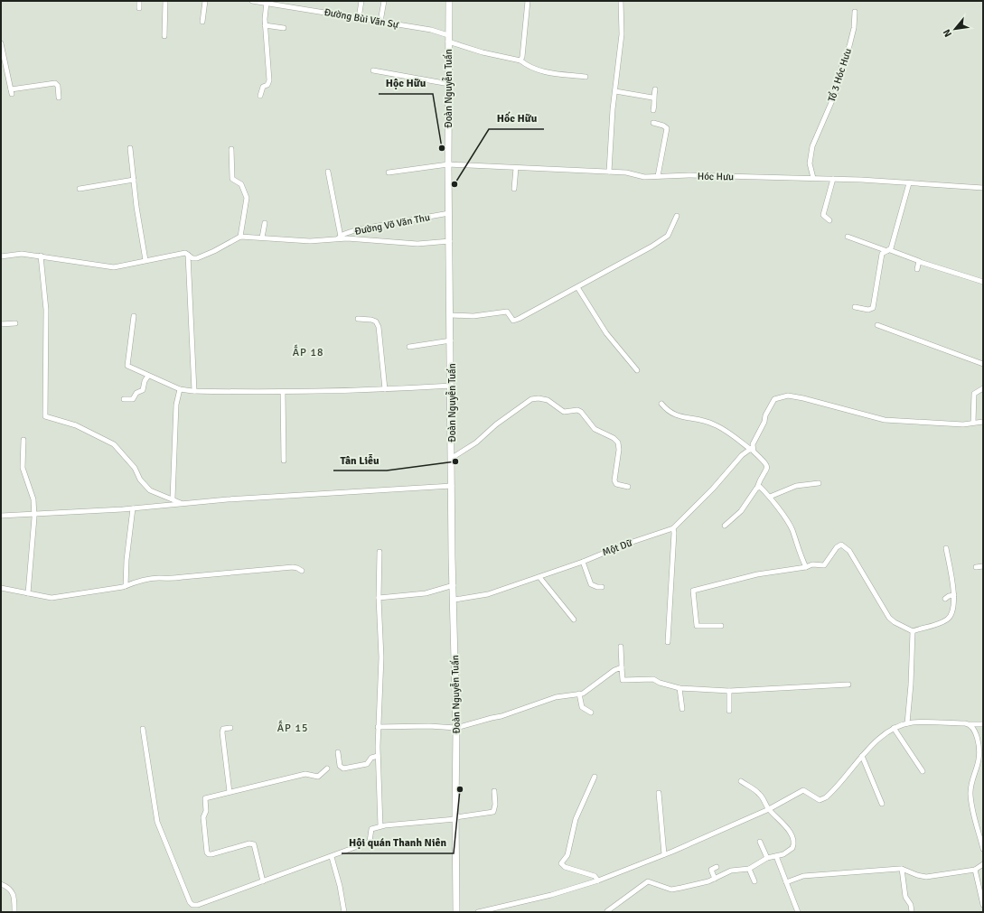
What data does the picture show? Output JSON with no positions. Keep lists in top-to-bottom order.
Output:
{
  "streets": {
    "main road": ["Đoàn Nguyễn Tuấn"],
    "street": [
      "Đường Bùi Văn Sự",
      "Tổ 3 Hóc Hưu",
      "Hóc Hưu",
      "Đường Võ Văn Thu",
      "Một Dữ"
    ]
  },
  "crossings": [
    ["Đường Bùi Văn Sự", "Đoàn Nguyễn Tuấn"],
    ["Tổ 3 Hóc Hưu", "Hóc Hưu"],
    ["Đoàn Nguyễn Tuấn", "Hóc Hưu"],
    ["Đoàn Nguyễn Tuấn", "Đường Võ Văn Thu"],
    ["Đoàn Nguyễn Tuấn", "Một Dữ"]
  ],
  "districts": ["ẤP 18", "ẤP 15"],
  "places": [
    "Hộc Hữu",
    "Hốc Hữu",
    "Tân Liễu",
    "Hội quán Thanh Niên"
  ],
  "north": "bottom left"
}
